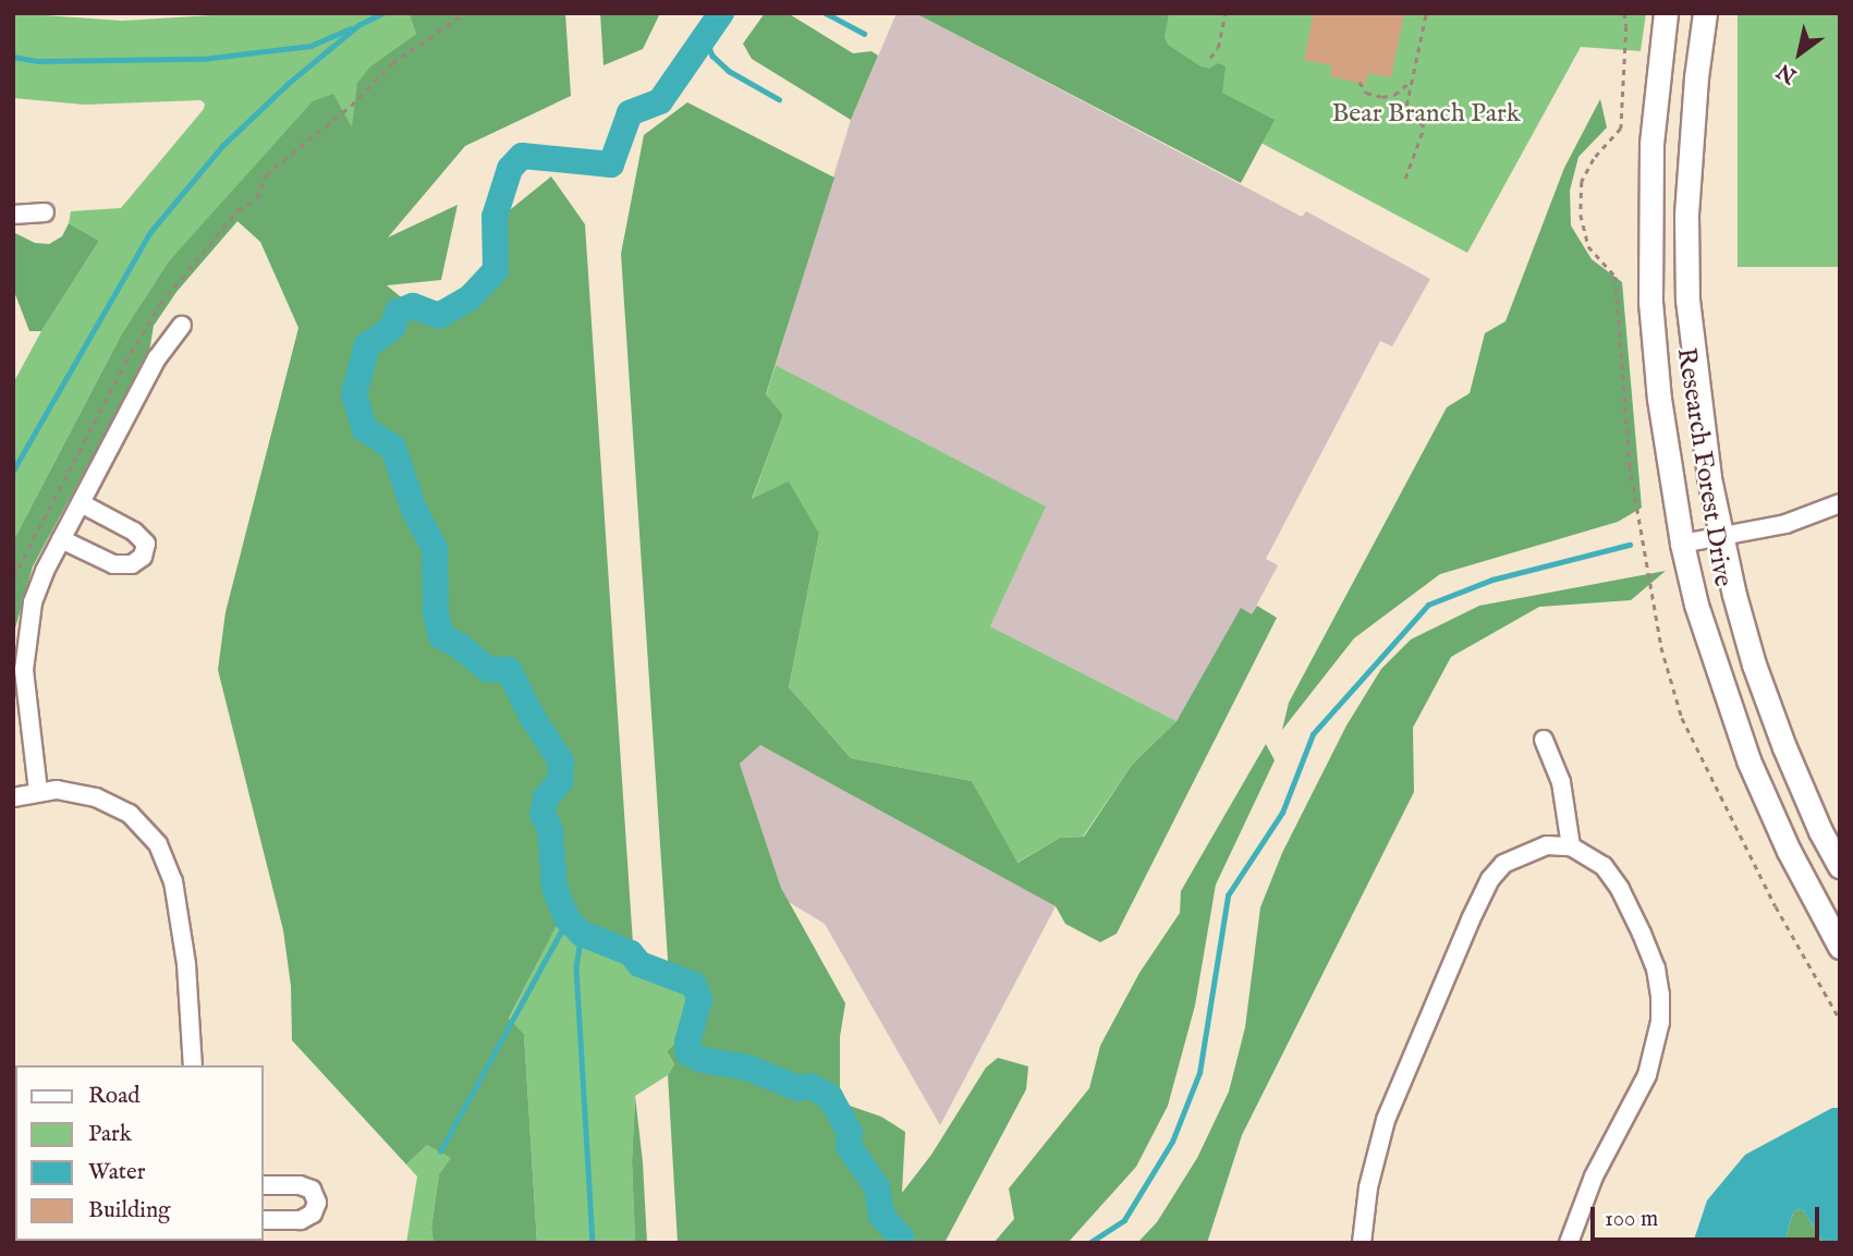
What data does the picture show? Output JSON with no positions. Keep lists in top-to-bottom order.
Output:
{
  "streets": {
    "main road": ["Research Forest Drive"]
  },
  "parks": ["Bear Branch Park"],
  "legend": [
    "Road",
    "Park",
    "Water",
    "Building"
  ],
  "scale_bar": "100 m",
  "north": "bottom left"
}
